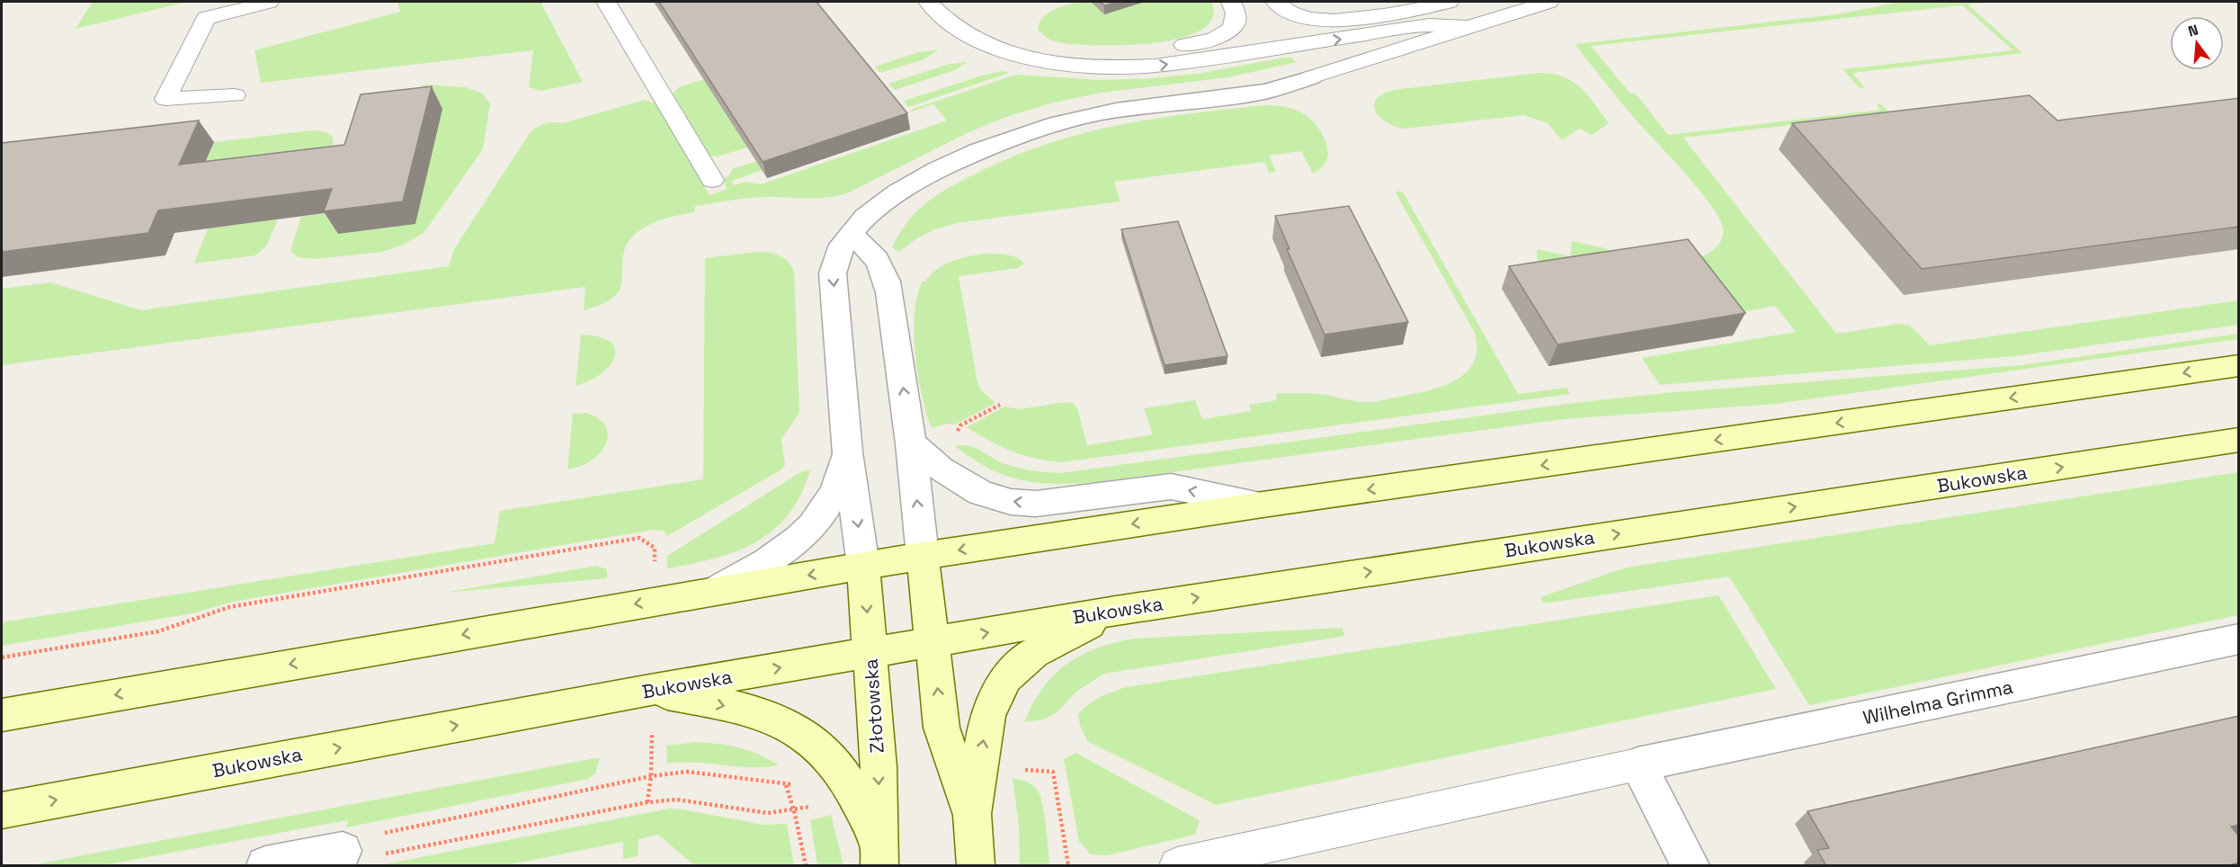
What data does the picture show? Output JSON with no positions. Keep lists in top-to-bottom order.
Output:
{
  "streets": {
    "main road": ["Bukowska", "Złotowska"],
    "street": ["Wilhelma Grimma"]
  },
  "crossings": [
    ["Bukowska", "Złotowska"]
  ],
  "north": "top"
}
